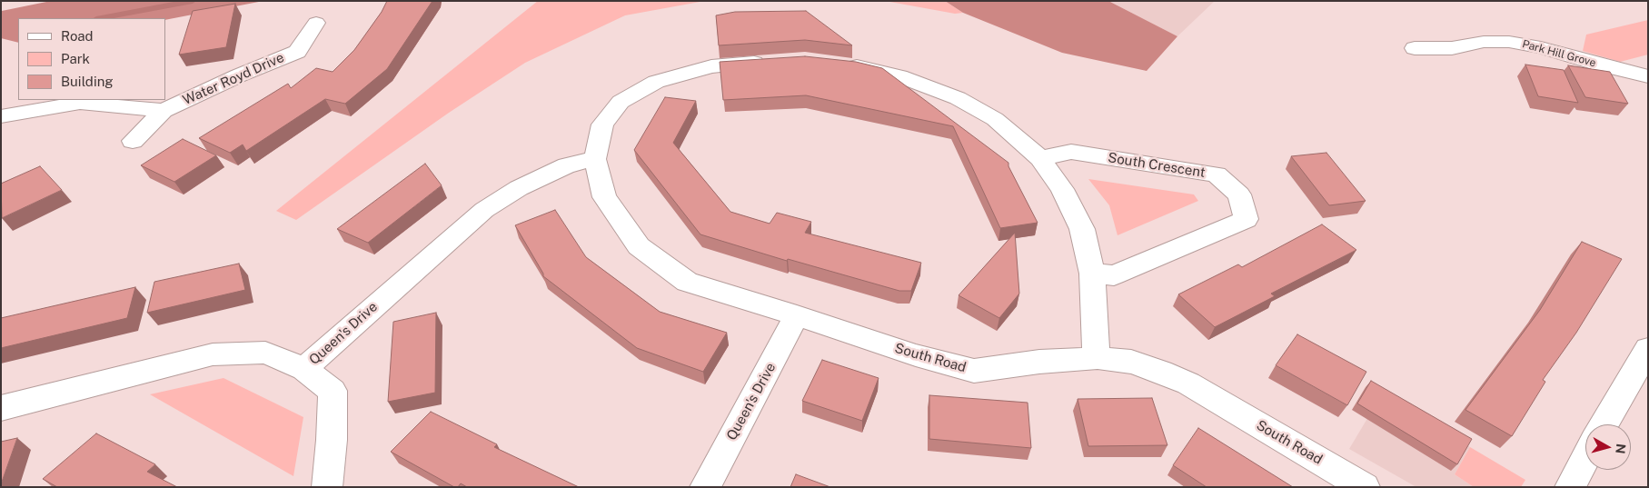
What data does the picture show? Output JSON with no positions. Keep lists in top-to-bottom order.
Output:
{
  "streets": {
    "street": [
      "Park Hill Grove",
      "Water Royd Drive",
      "South Crescent",
      "Queen's Drive",
      "South Road"
    ]
  },
  "crossings": [
    ["Queen's Drive", "South Road"]
  ],
  "legend": ["Road", "Park", "Building"],
  "north": "right"
}
